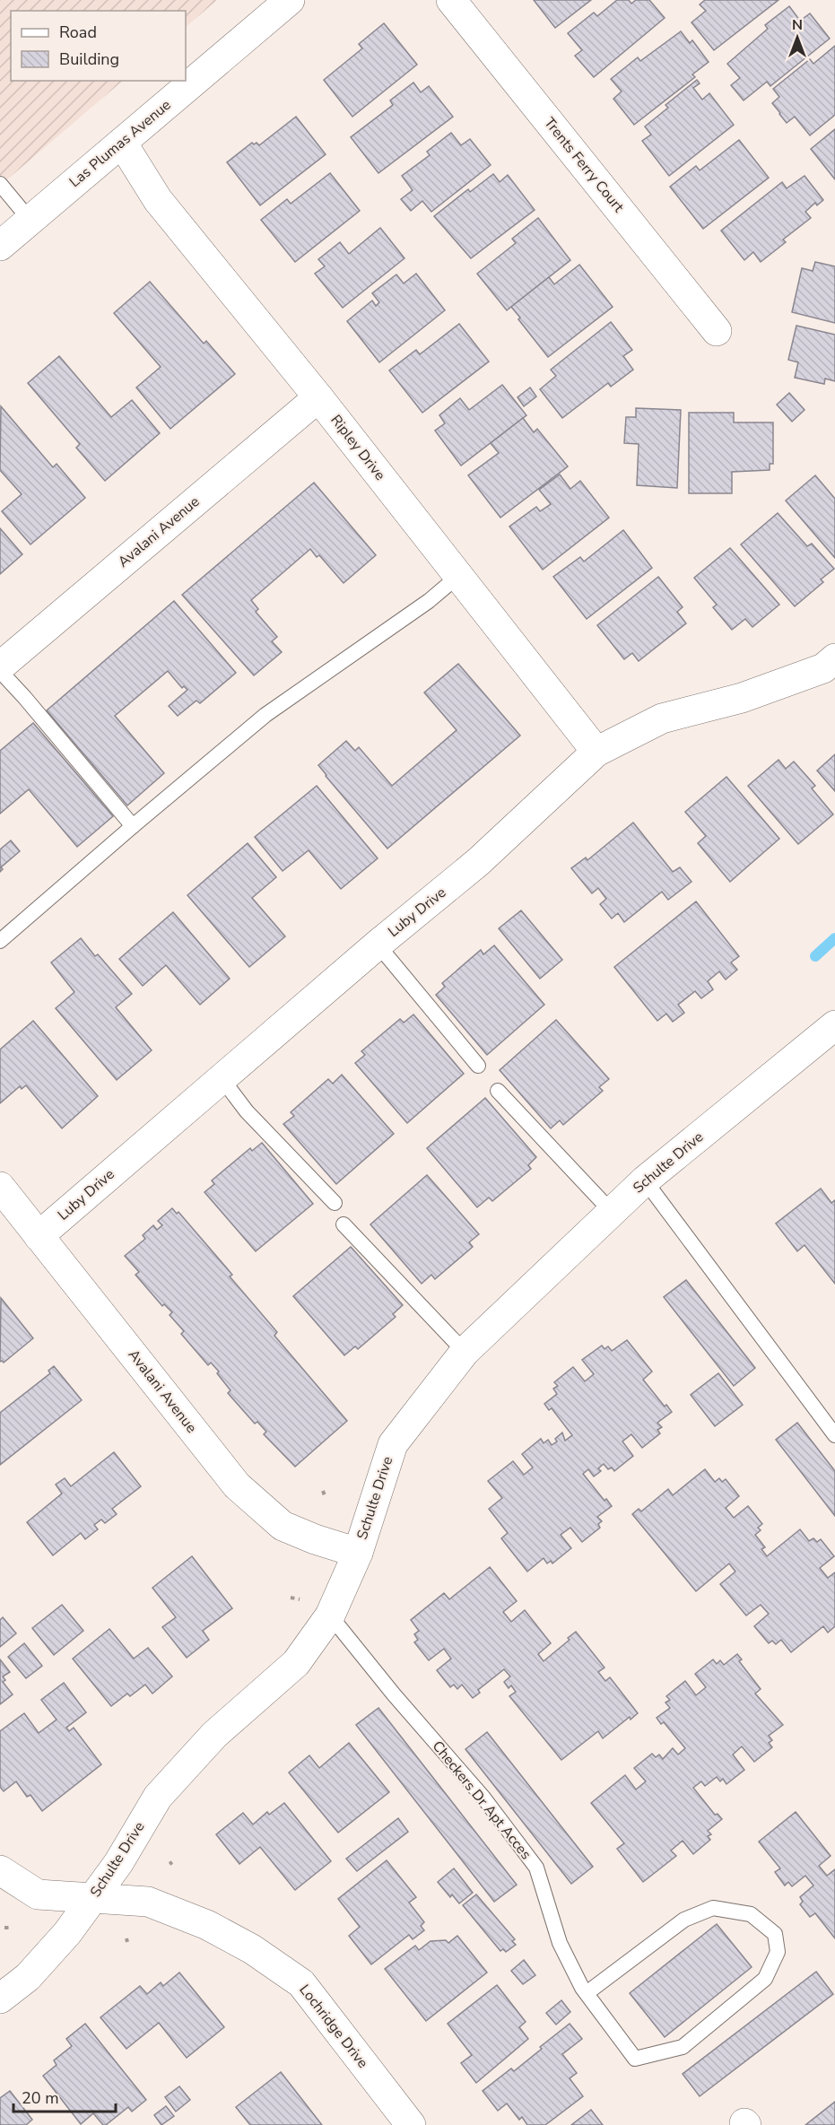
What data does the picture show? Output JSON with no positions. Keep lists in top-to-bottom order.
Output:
{
  "streets": {
    "street": [
      "Las Plumas Avenue",
      "Trents Ferry Court",
      "Ripley Drive",
      "Avalani Avenue",
      "Luby Drive",
      "Schulte Drive",
      "Lochridge Drive"
    ],
    "lane": ["Checkers Dr Apt Acces"]
  },
  "crossings": [
    ["Las Plumas Avenue", "Ripley Drive"],
    ["Ripley Drive", "Avalani Avenue"],
    ["Ripley Drive", "Luby Drive"],
    ["Avalani Avenue", "Luby Drive"],
    ["Avalani Avenue", "Schulte Drive"],
    ["Schulte Drive", "Checkers Dr Apt Acces"],
    ["Schulte Drive", "Lochridge Drive"]
  ],
  "legend": ["Road", "Building"],
  "scale_bar": "20 m",
  "north": "top"
}
